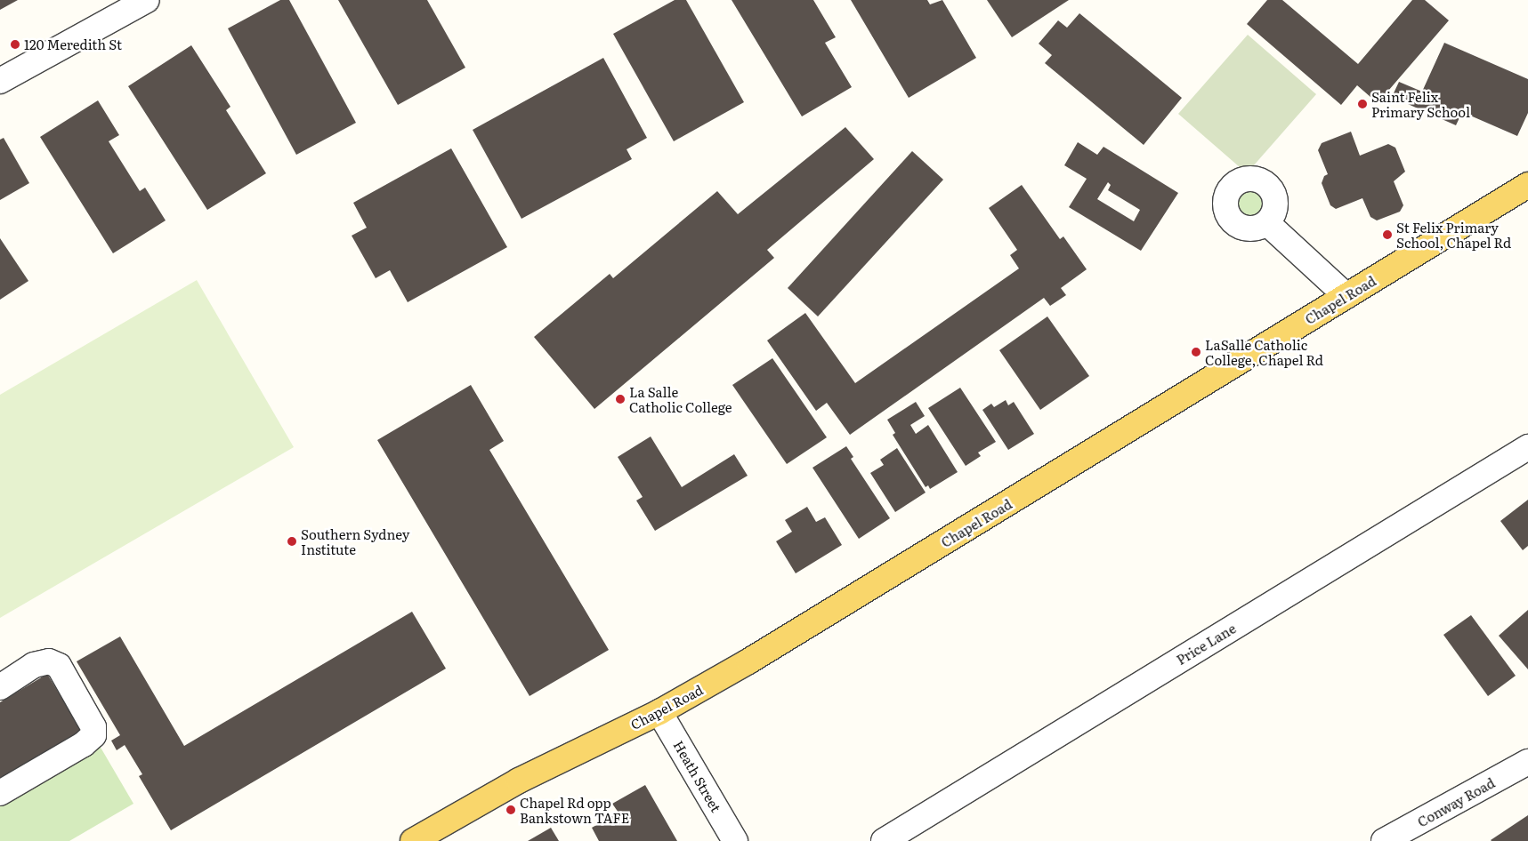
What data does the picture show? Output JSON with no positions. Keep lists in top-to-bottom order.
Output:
{
  "streets": {
    "main road": ["Chapel Road"],
    "street": ["Price Lane", "Heath Street", "Conway Road"]
  },
  "crossings": [
    ["Chapel Road", "Heath Street"]
  ],
  "places": [
    "120 Meredith St",
    "Saint Felix Primary School",
    "St Felix Primary School, Chapel Rd",
    "LaSalle Catholic College, Chapel Rd",
    "La Salle Catholic College",
    "Southern Sydney Institute",
    "Chapel Rd opp Bankstown TAFE"
  ]
}
